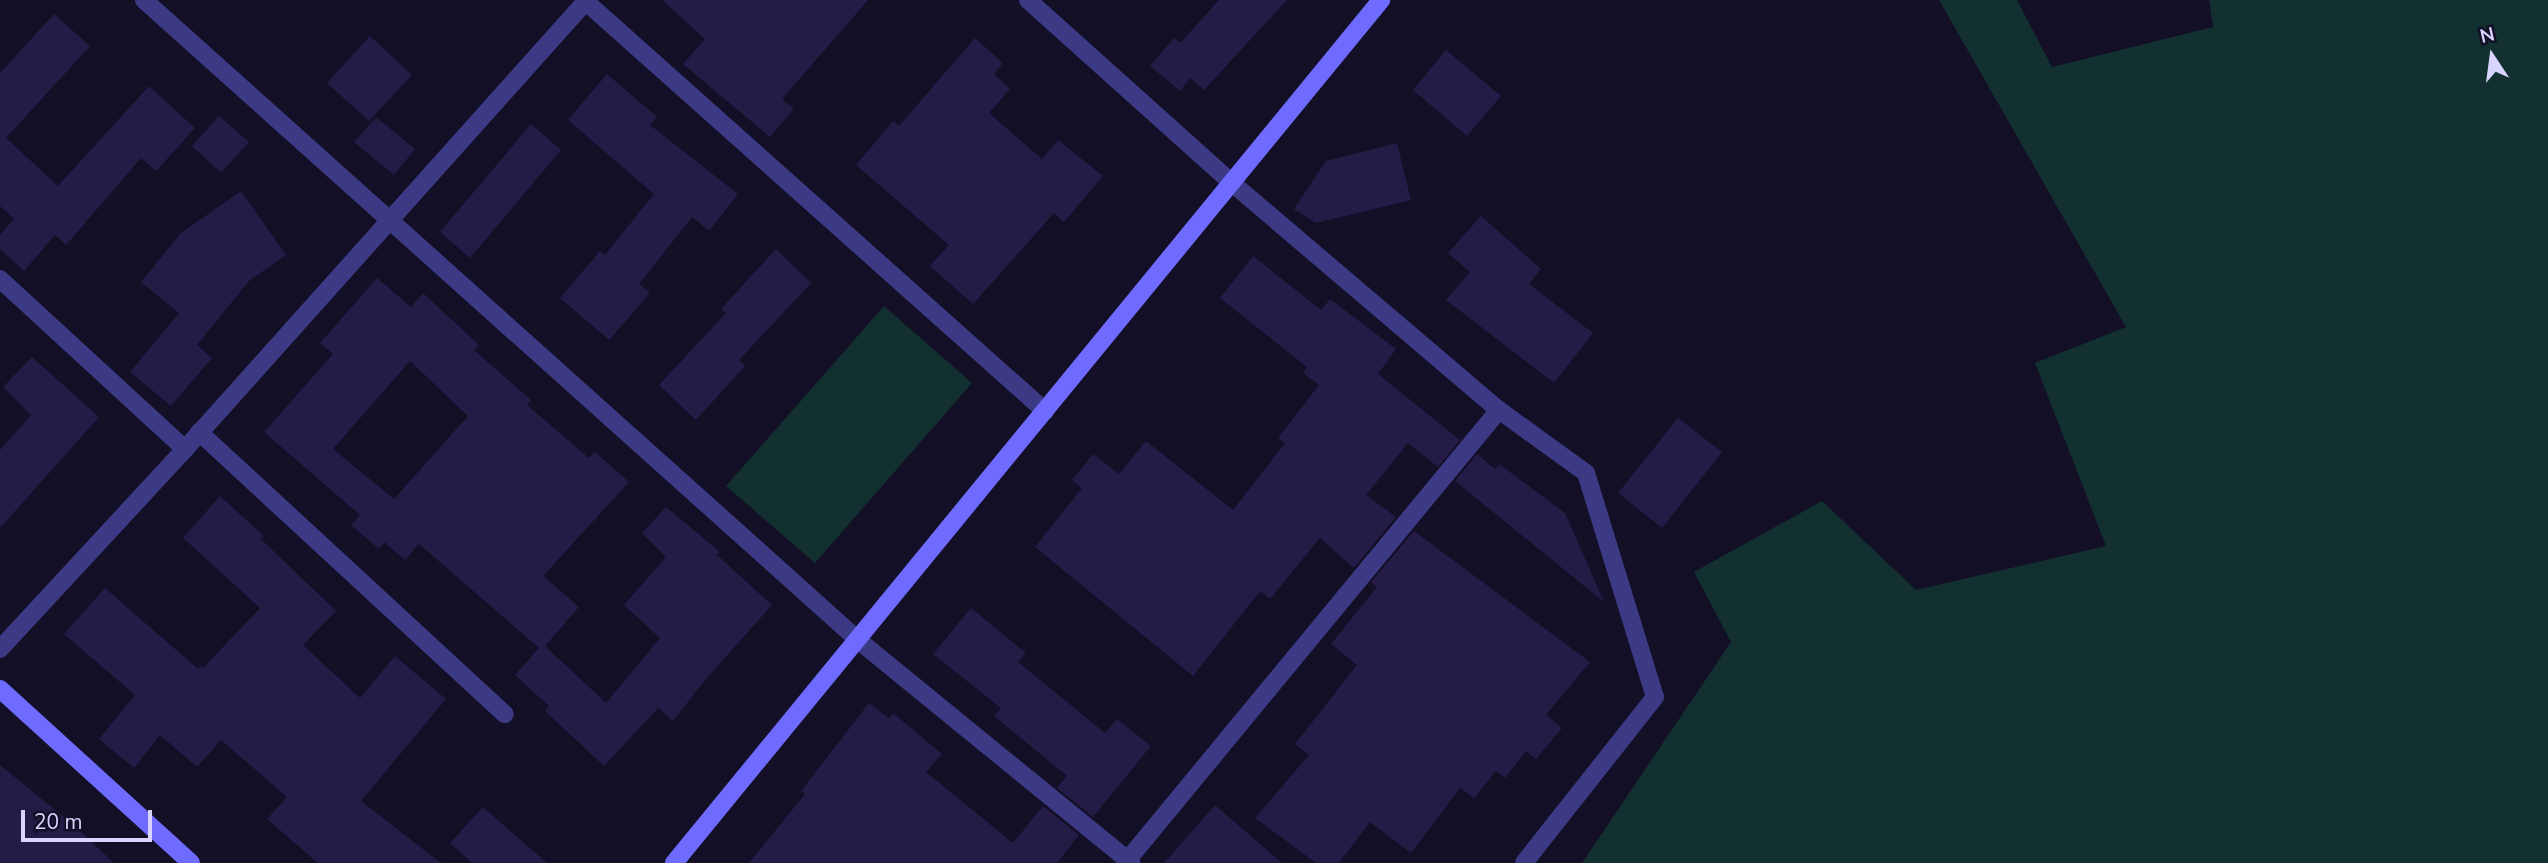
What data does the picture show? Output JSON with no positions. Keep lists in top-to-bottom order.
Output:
{
  "scale_bar": "20 m",
  "north": "top"
}
